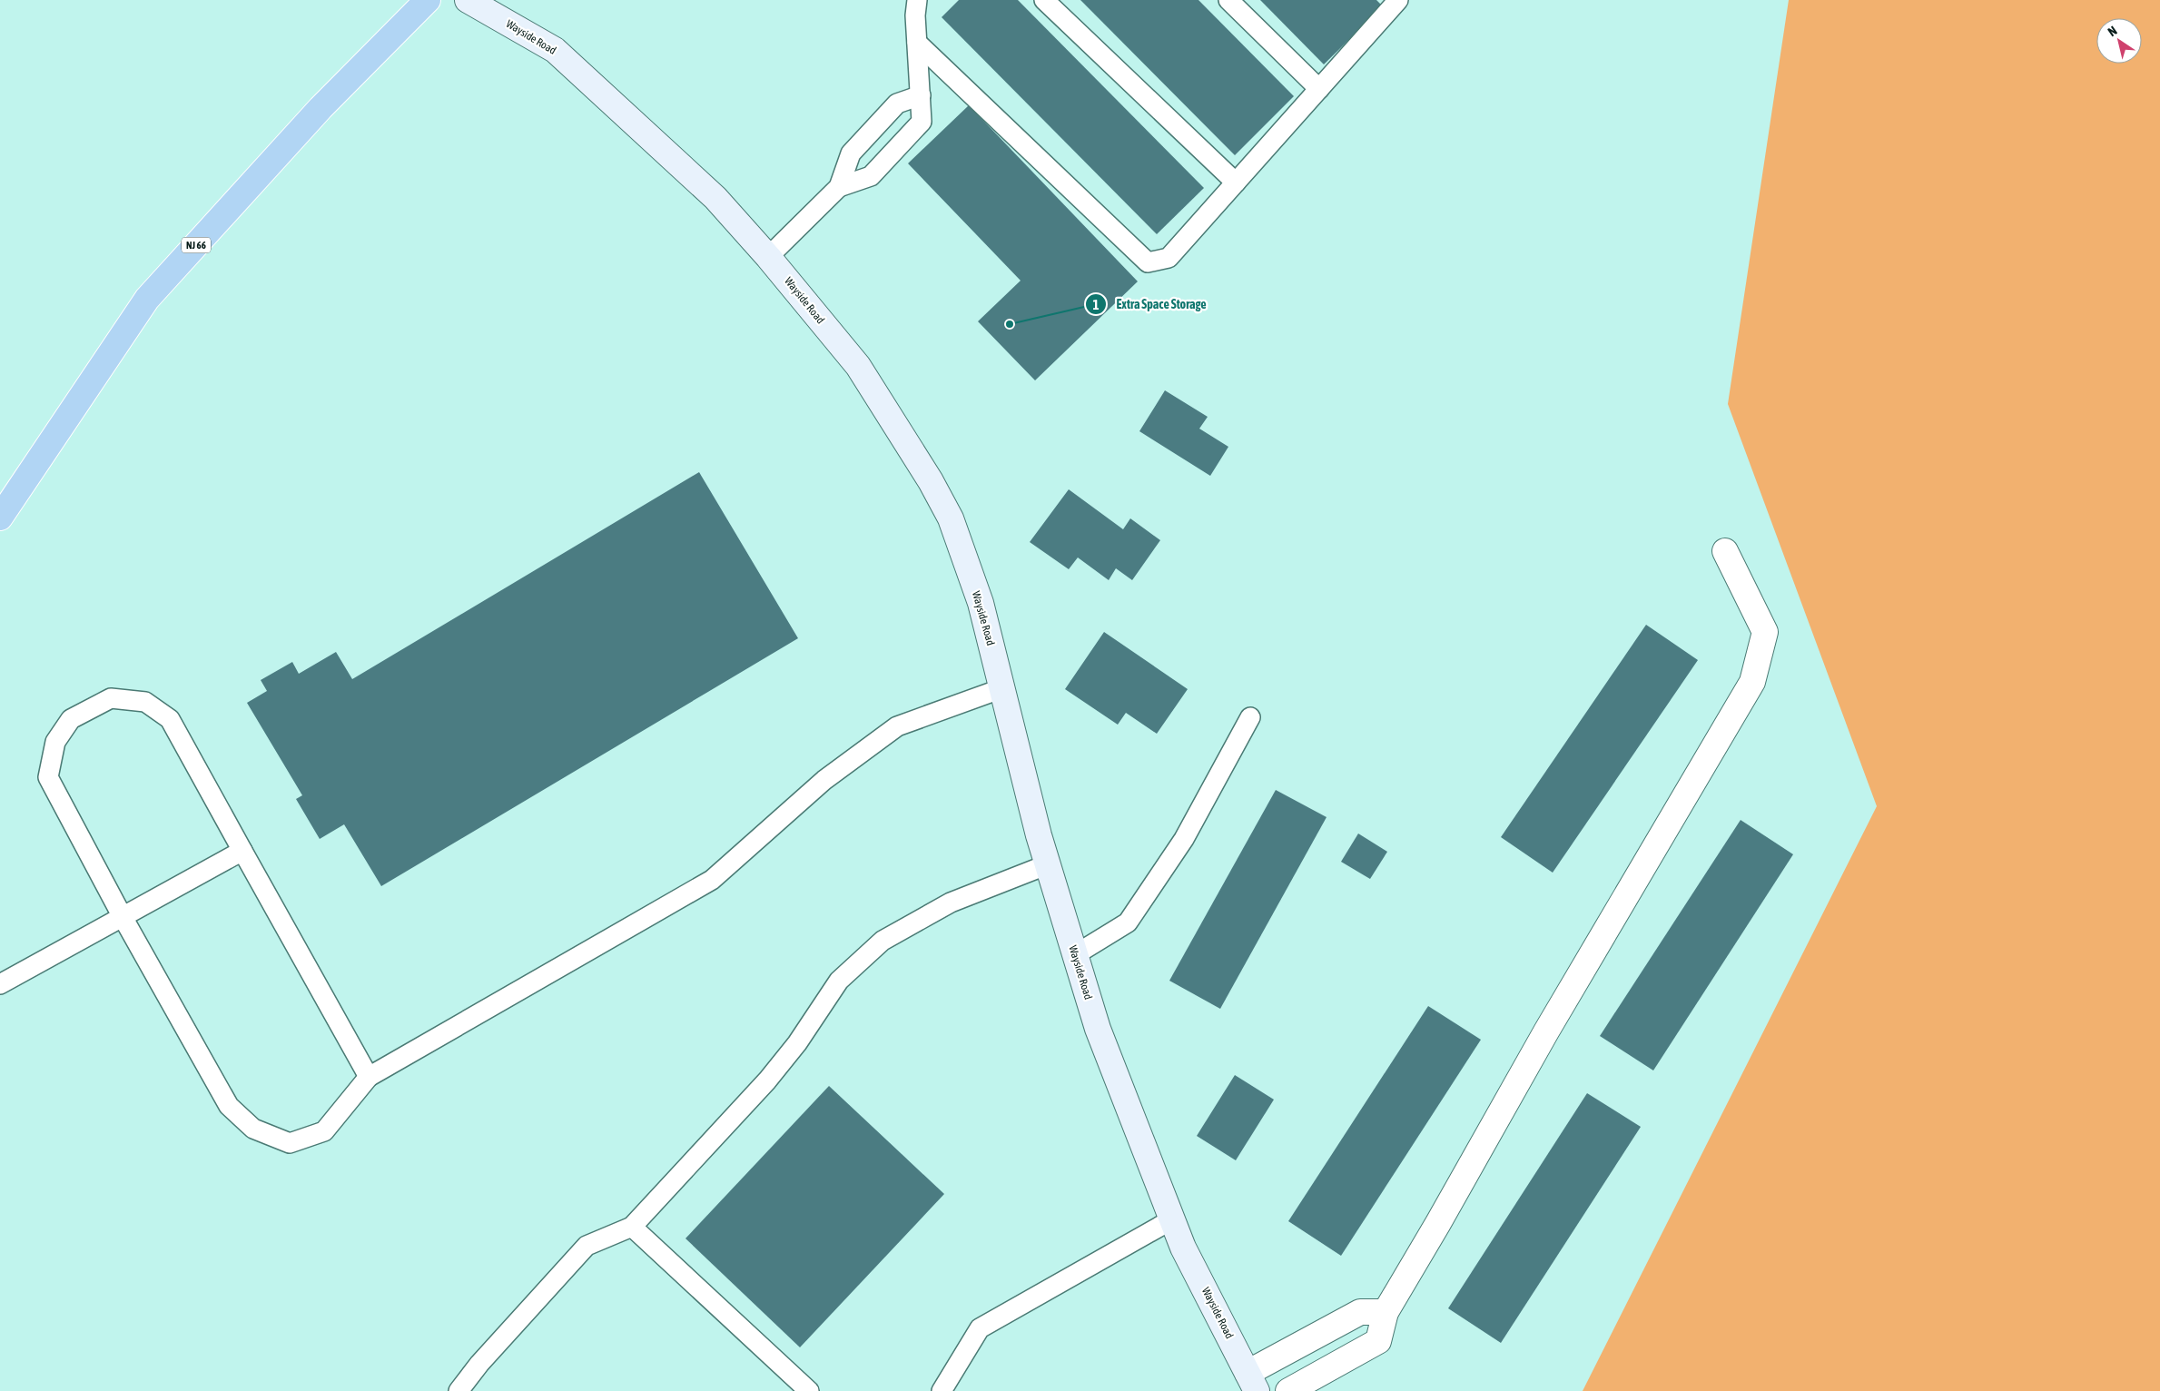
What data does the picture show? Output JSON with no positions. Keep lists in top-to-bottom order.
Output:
{
  "streets": {
    "highway": ["NJ 66"],
    "street": ["Wayside Road"]
  },
  "places": ["Extra Space Storage"],
  "north": "top left"
}
